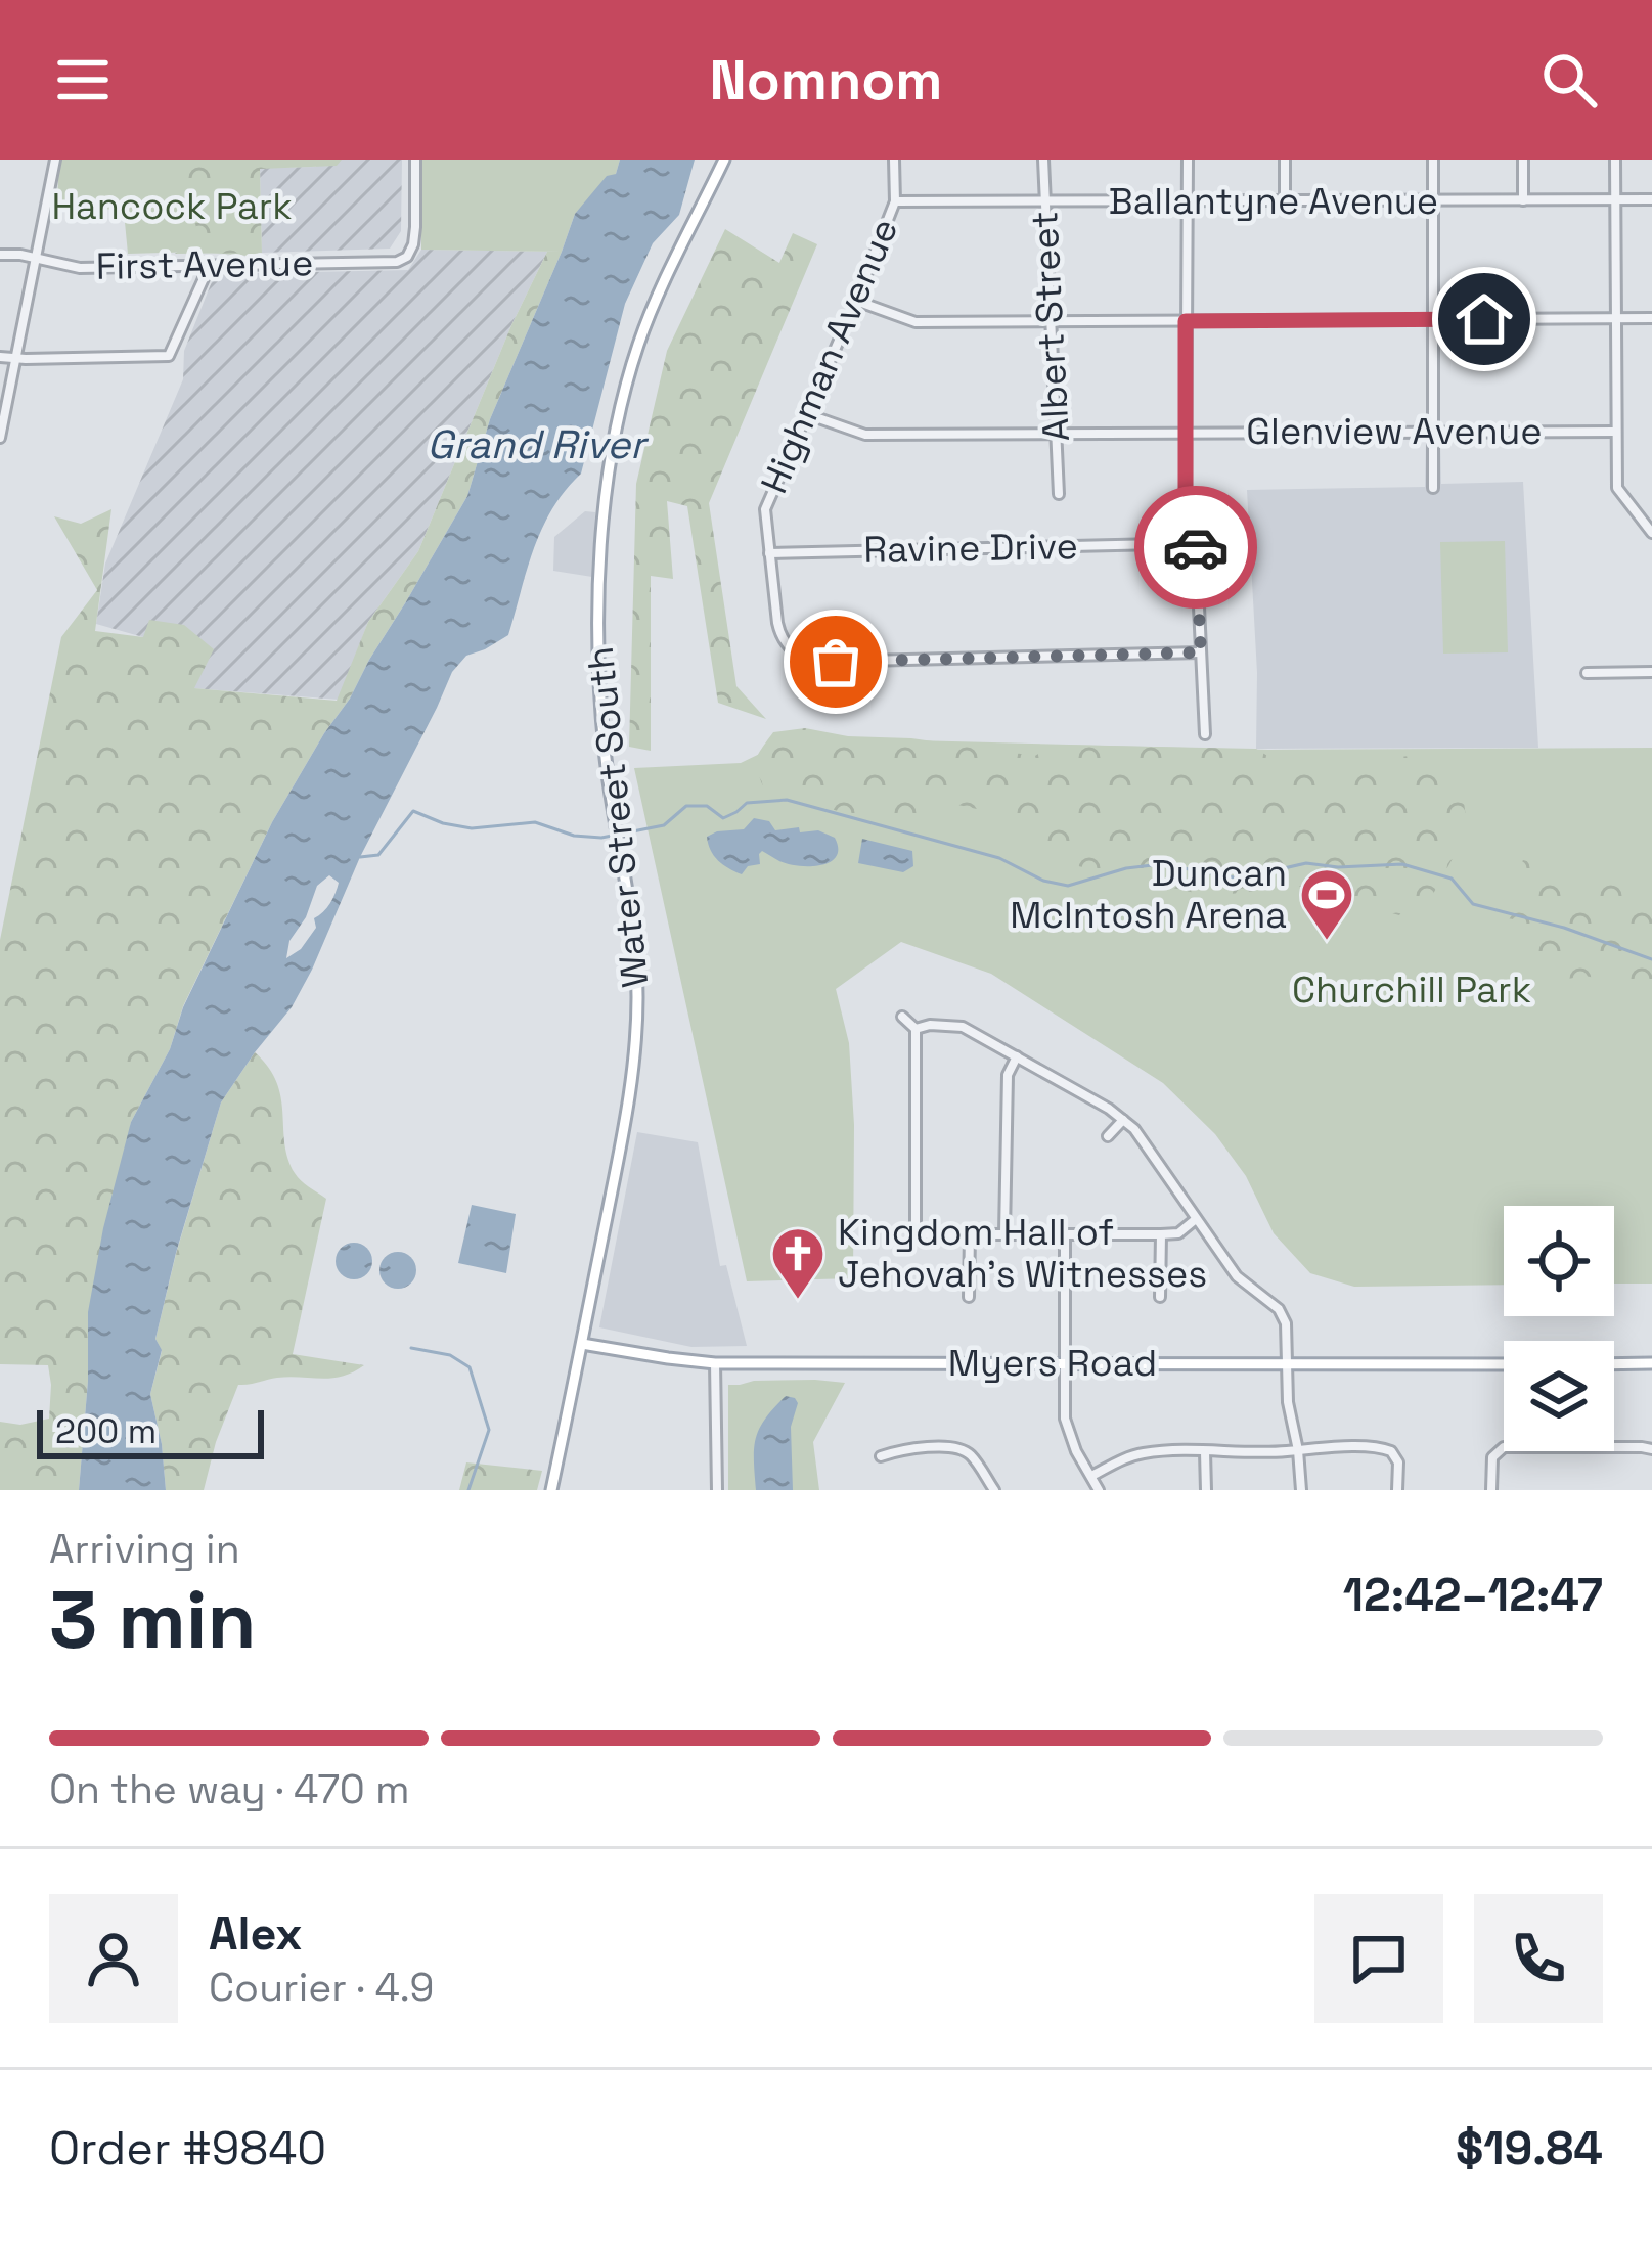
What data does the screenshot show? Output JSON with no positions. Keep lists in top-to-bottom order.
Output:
{
  "streets": {
    "main road": ["Water Street South", "Myers Road"],
    "street": [
      "Ballantyne Avenue",
      "First Avenue",
      "Albert Street",
      "Highman Avenue",
      "Glenview Avenue",
      "Ravine Drive"
    ]
  },
  "crossings": [
    ["Ballantyne Avenue", "Albert Street"],
    ["Ballantyne Avenue", "Highman Avenue"],
    ["Albert Street", "Glenview Avenue"],
    ["Highman Avenue", "Glenview Avenue"],
    ["Highman Avenue", "Ravine Drive"],
    ["Water Street South", "Myers Road"]
  ],
  "water": ["Grand River"],
  "parks": ["Hancock Park", "Churchill Park"],
  "places": {
    "sports": ["Duncan McIntosh Arena"],
    "church": ["Kingdom Hall of Jehovah's Witnesses"]
  },
  "scale_bar": "200 m",
  "page": {
    "header": "Nomnom",
    "scale": "200 m",
    "heading": ["3 min", "Arriving in", "12:42–12:47"],
    "panel": [
      "Alex",
      "Courier · 4.9",
      "Order #9840",
      "$19.84"
    ],
    "bar": "On the way · 470 m"
  }
}
